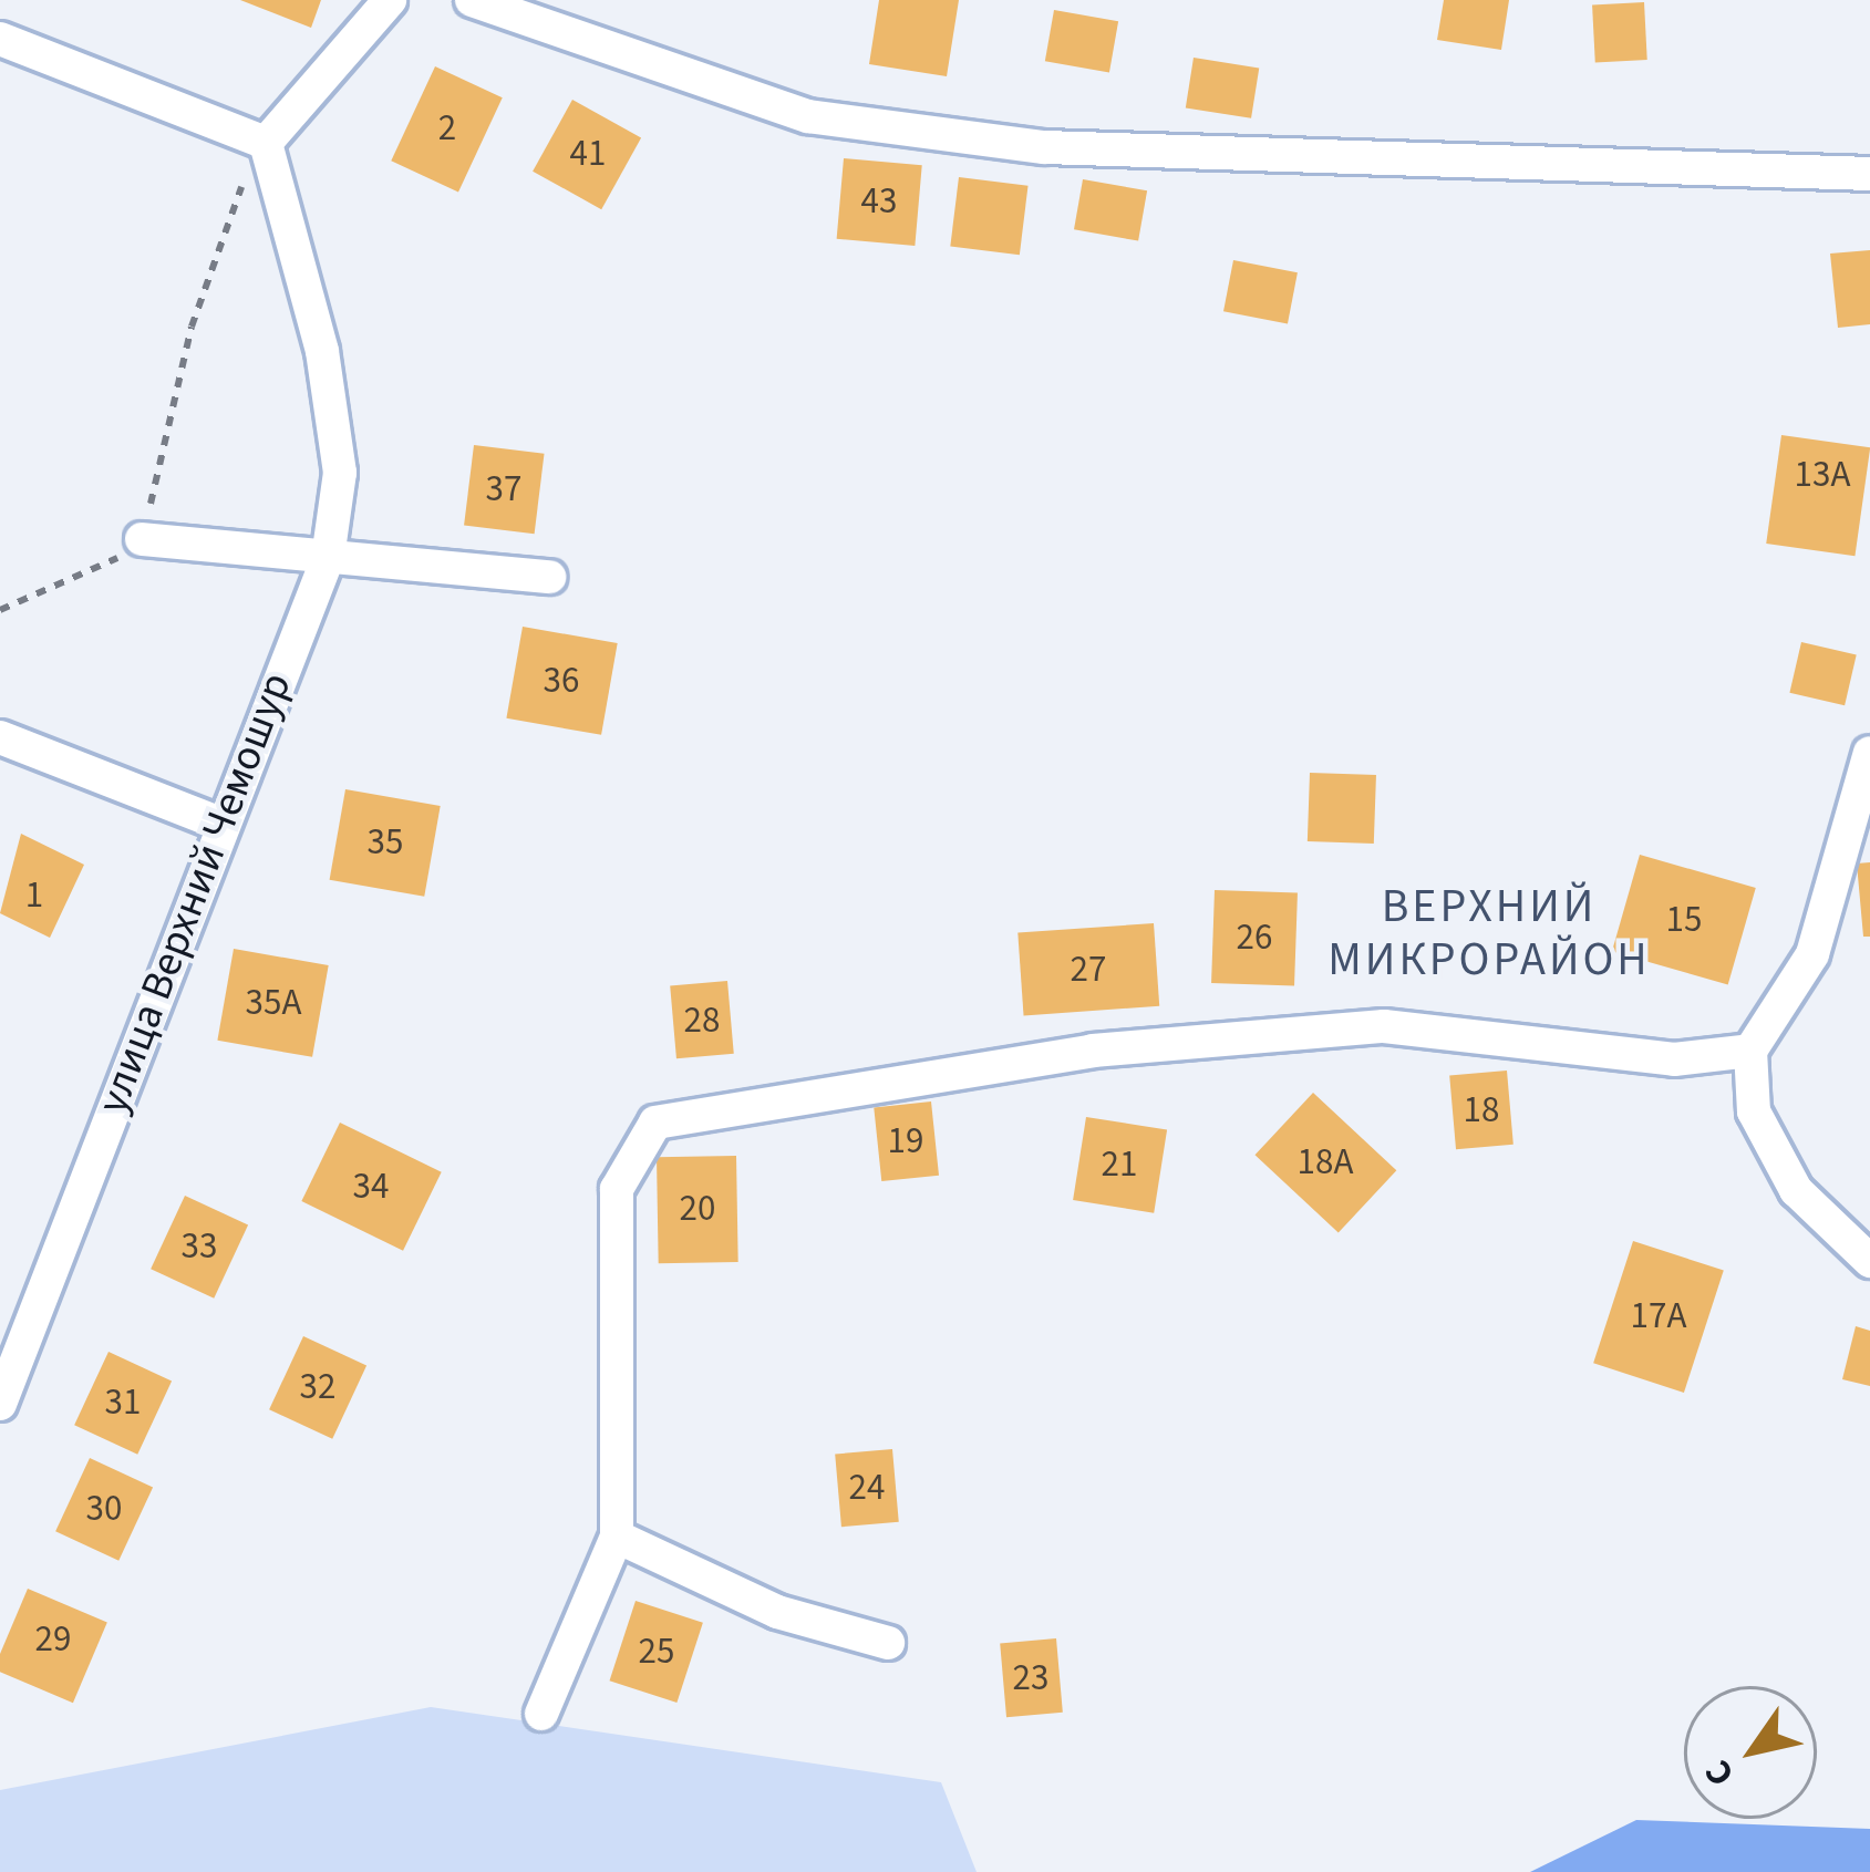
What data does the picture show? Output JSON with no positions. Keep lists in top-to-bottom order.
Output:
{
  "streets": {
    "street": ["улица Верхний Чемошур"]
  },
  "districts": ["ВЕРХНИЙ МИКРОРАЙОН"],
  "house_numbers": [
    "2",
    "41",
    "43",
    "13А",
    "37",
    "36",
    "35",
    "1",
    "15",
    "26",
    "27",
    "35А",
    "28",
    "18",
    "19",
    "18А",
    "21",
    "34",
    "20",
    "33",
    "17А",
    "32",
    "31",
    "24",
    "30",
    "29",
    "25",
    "23"
  ],
  "north": "bottom left"
}
